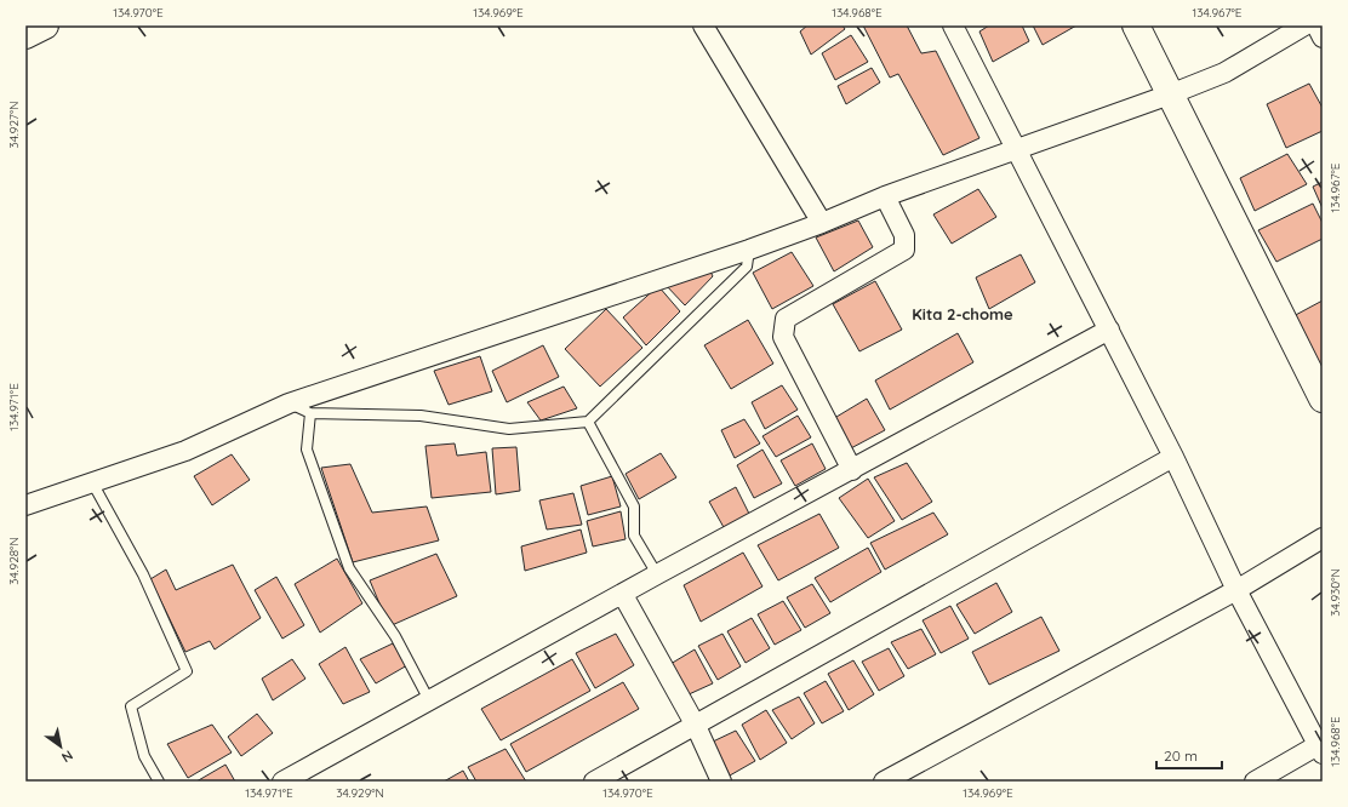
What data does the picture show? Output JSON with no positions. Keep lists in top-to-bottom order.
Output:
{
  "districts": ["Kita 2-chome"],
  "scale_bar": "20 m",
  "north": "bottom right",
  "coordinates": [
    "134.970°E",
    "134.969°E",
    "134.968°E",
    "134.967°E",
    "34.927°N",
    "134.971°E",
    "34.928°N",
    "34.930°N",
    "34.929°N"
  ]
}
